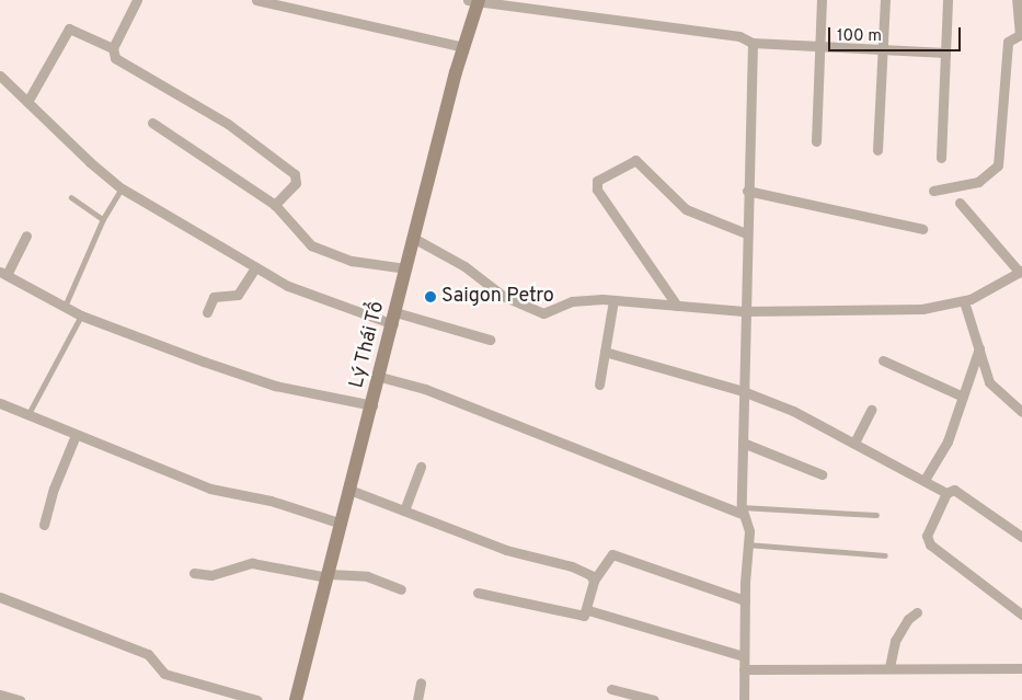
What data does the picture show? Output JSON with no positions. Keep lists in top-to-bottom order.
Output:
{
  "streets": {
    "main road": ["Lý Thái Tổ"]
  },
  "places": ["Saigon Petro"],
  "scale_bar": "100 m"
}
